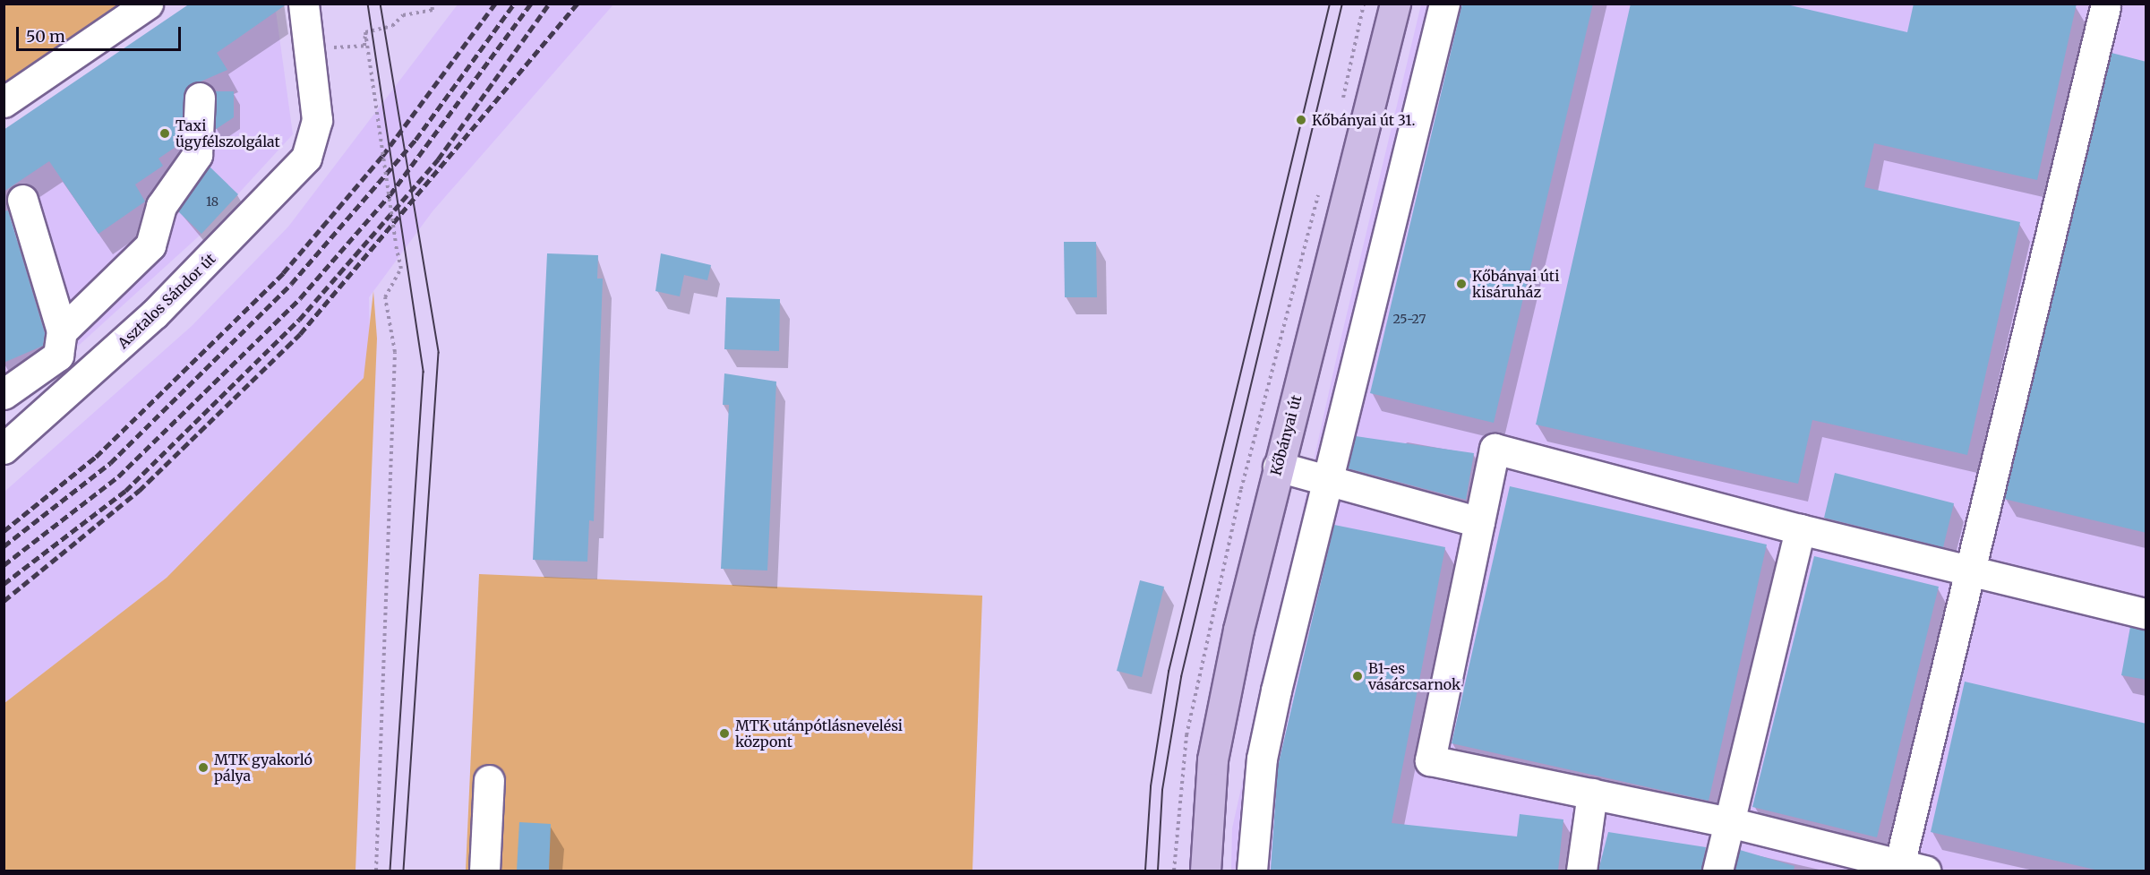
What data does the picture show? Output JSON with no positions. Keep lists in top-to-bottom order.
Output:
{
  "streets": {
    "main road": ["Kőbányai út"],
    "street": ["Asztalos Sándor út"]
  },
  "places": [
    "Kőbányai út 31.",
    "Taxi ügyfélszolgálat",
    "Kőbányai úti kisáruház",
    "B1-es vásárcsarnok",
    "MTK utánpótlásnevelési központ",
    "MTK gyakorló pálya"
  ],
  "house_numbers": ["18", "25-27"],
  "scale_bar": "50 m"
}
